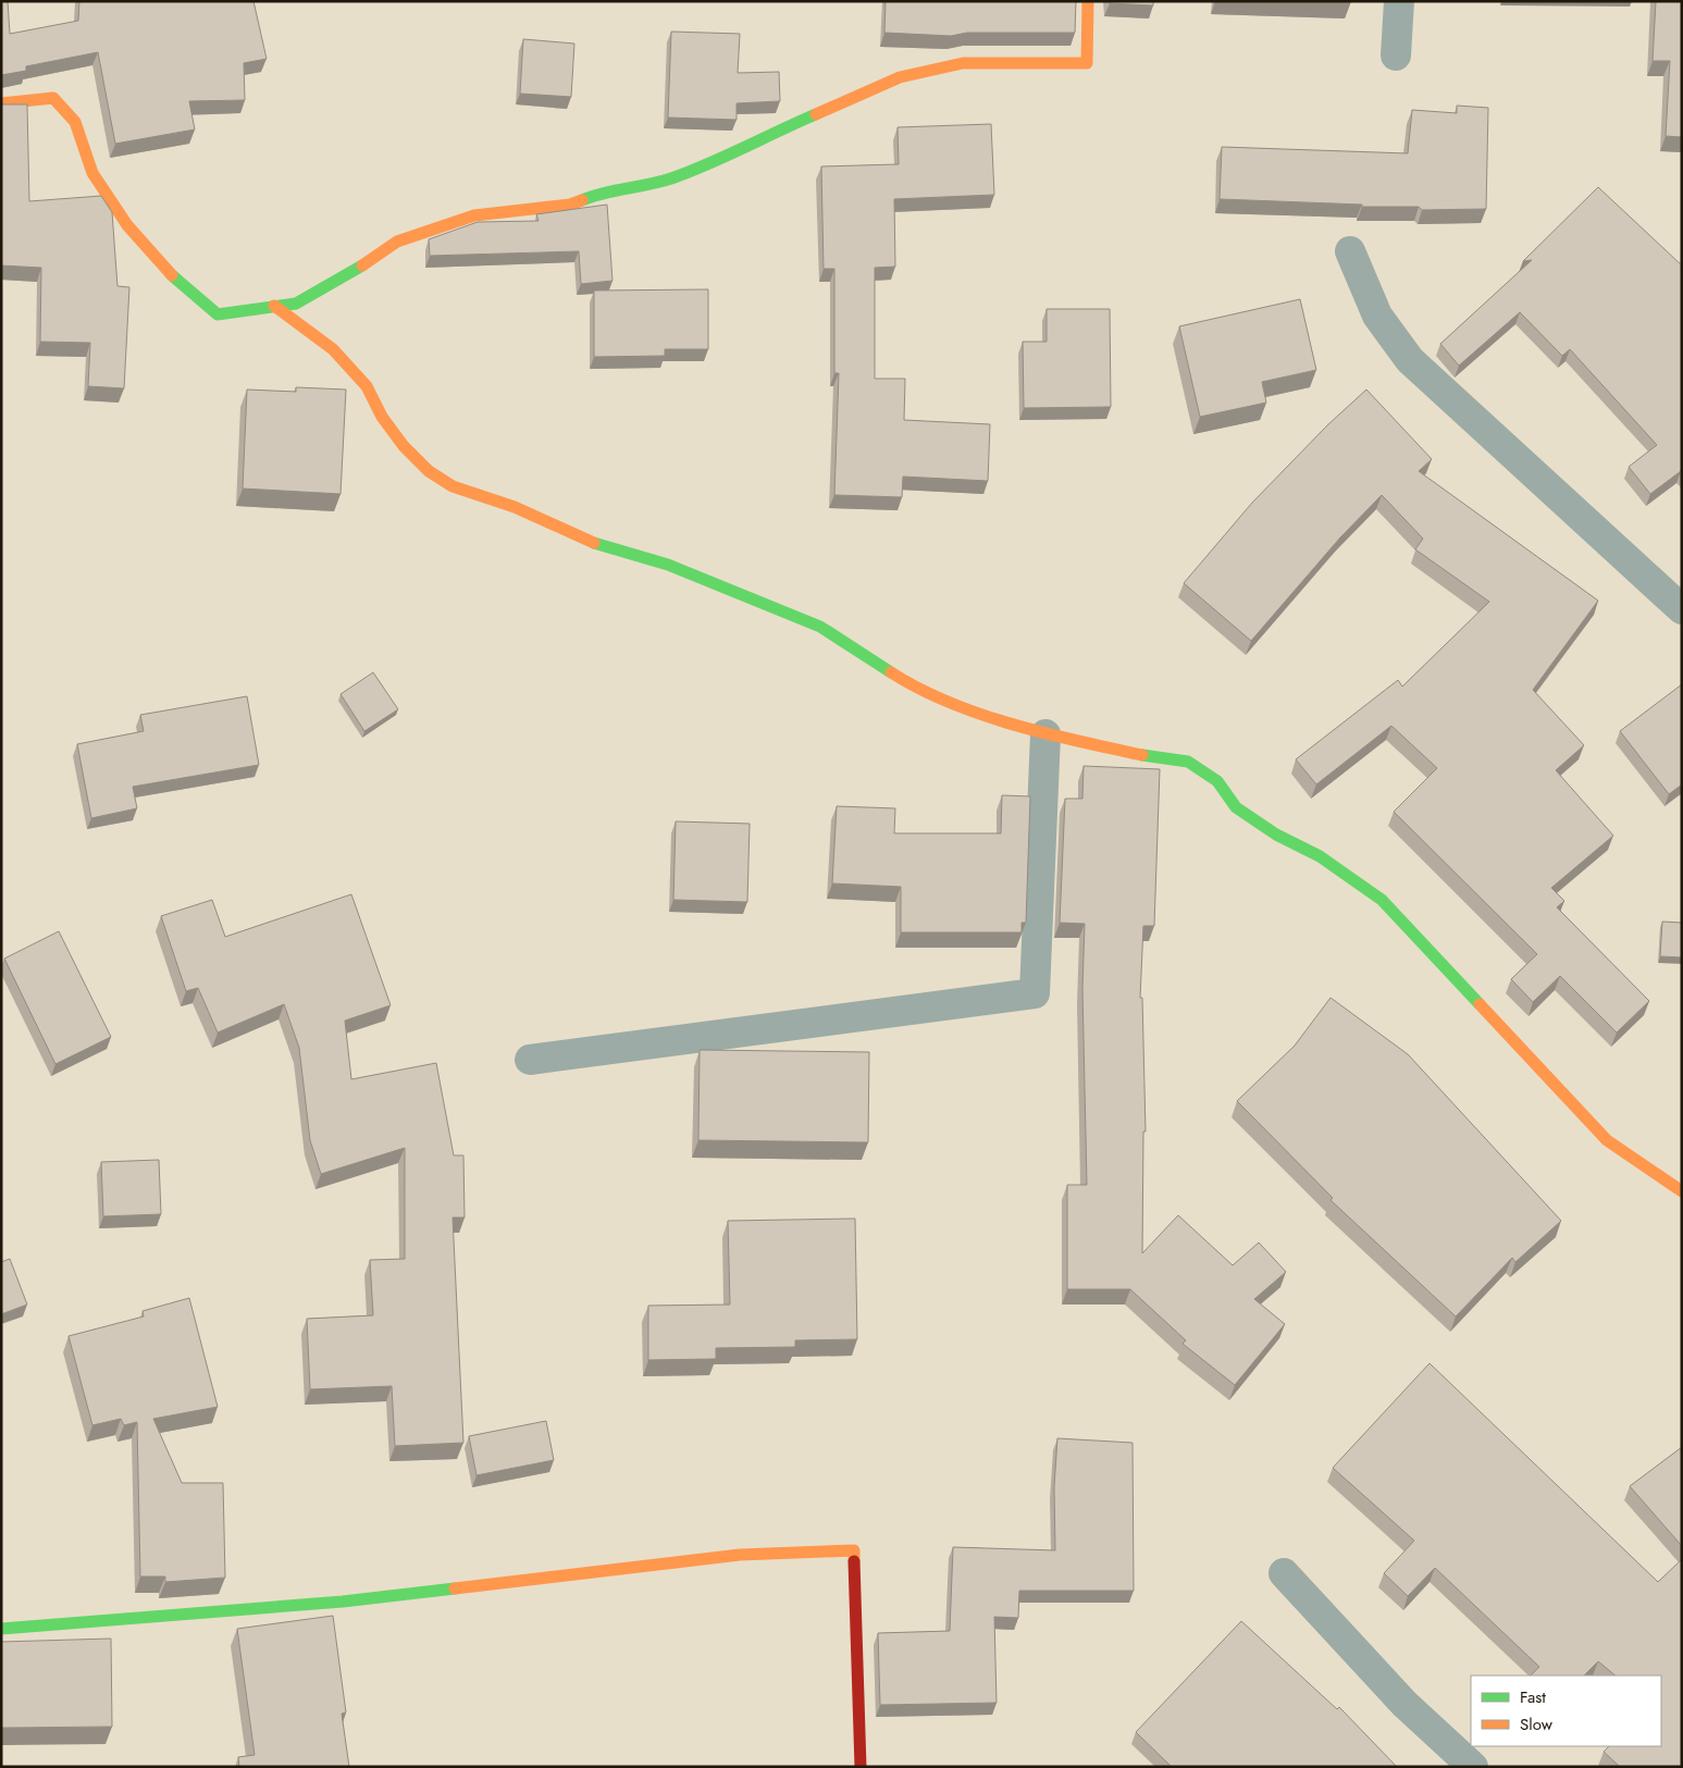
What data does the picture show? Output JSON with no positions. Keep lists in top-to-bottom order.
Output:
{
  "legend": ["Fast", "Slow"]
}
